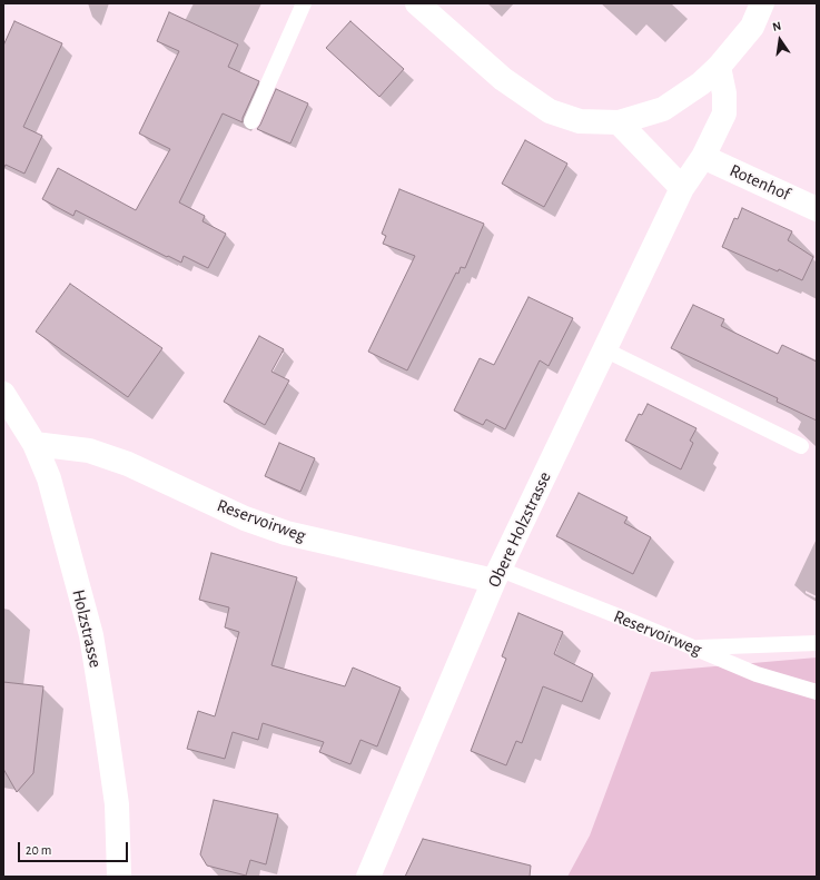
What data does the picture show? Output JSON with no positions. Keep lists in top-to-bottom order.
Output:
{
  "streets": {
    "street": [
      "Rotenhof",
      "Reservoirweg",
      "Obere Holzstrasse",
      "Holzstrasse"
    ]
  },
  "crossings": [
    ["Rotenhof", "Obere Holzstrasse"],
    ["Reservoirweg", "Obere Holzstrasse"],
    ["Reservoirweg", "Holzstrasse"]
  ],
  "scale_bar": "20 m",
  "north": "top"
}
